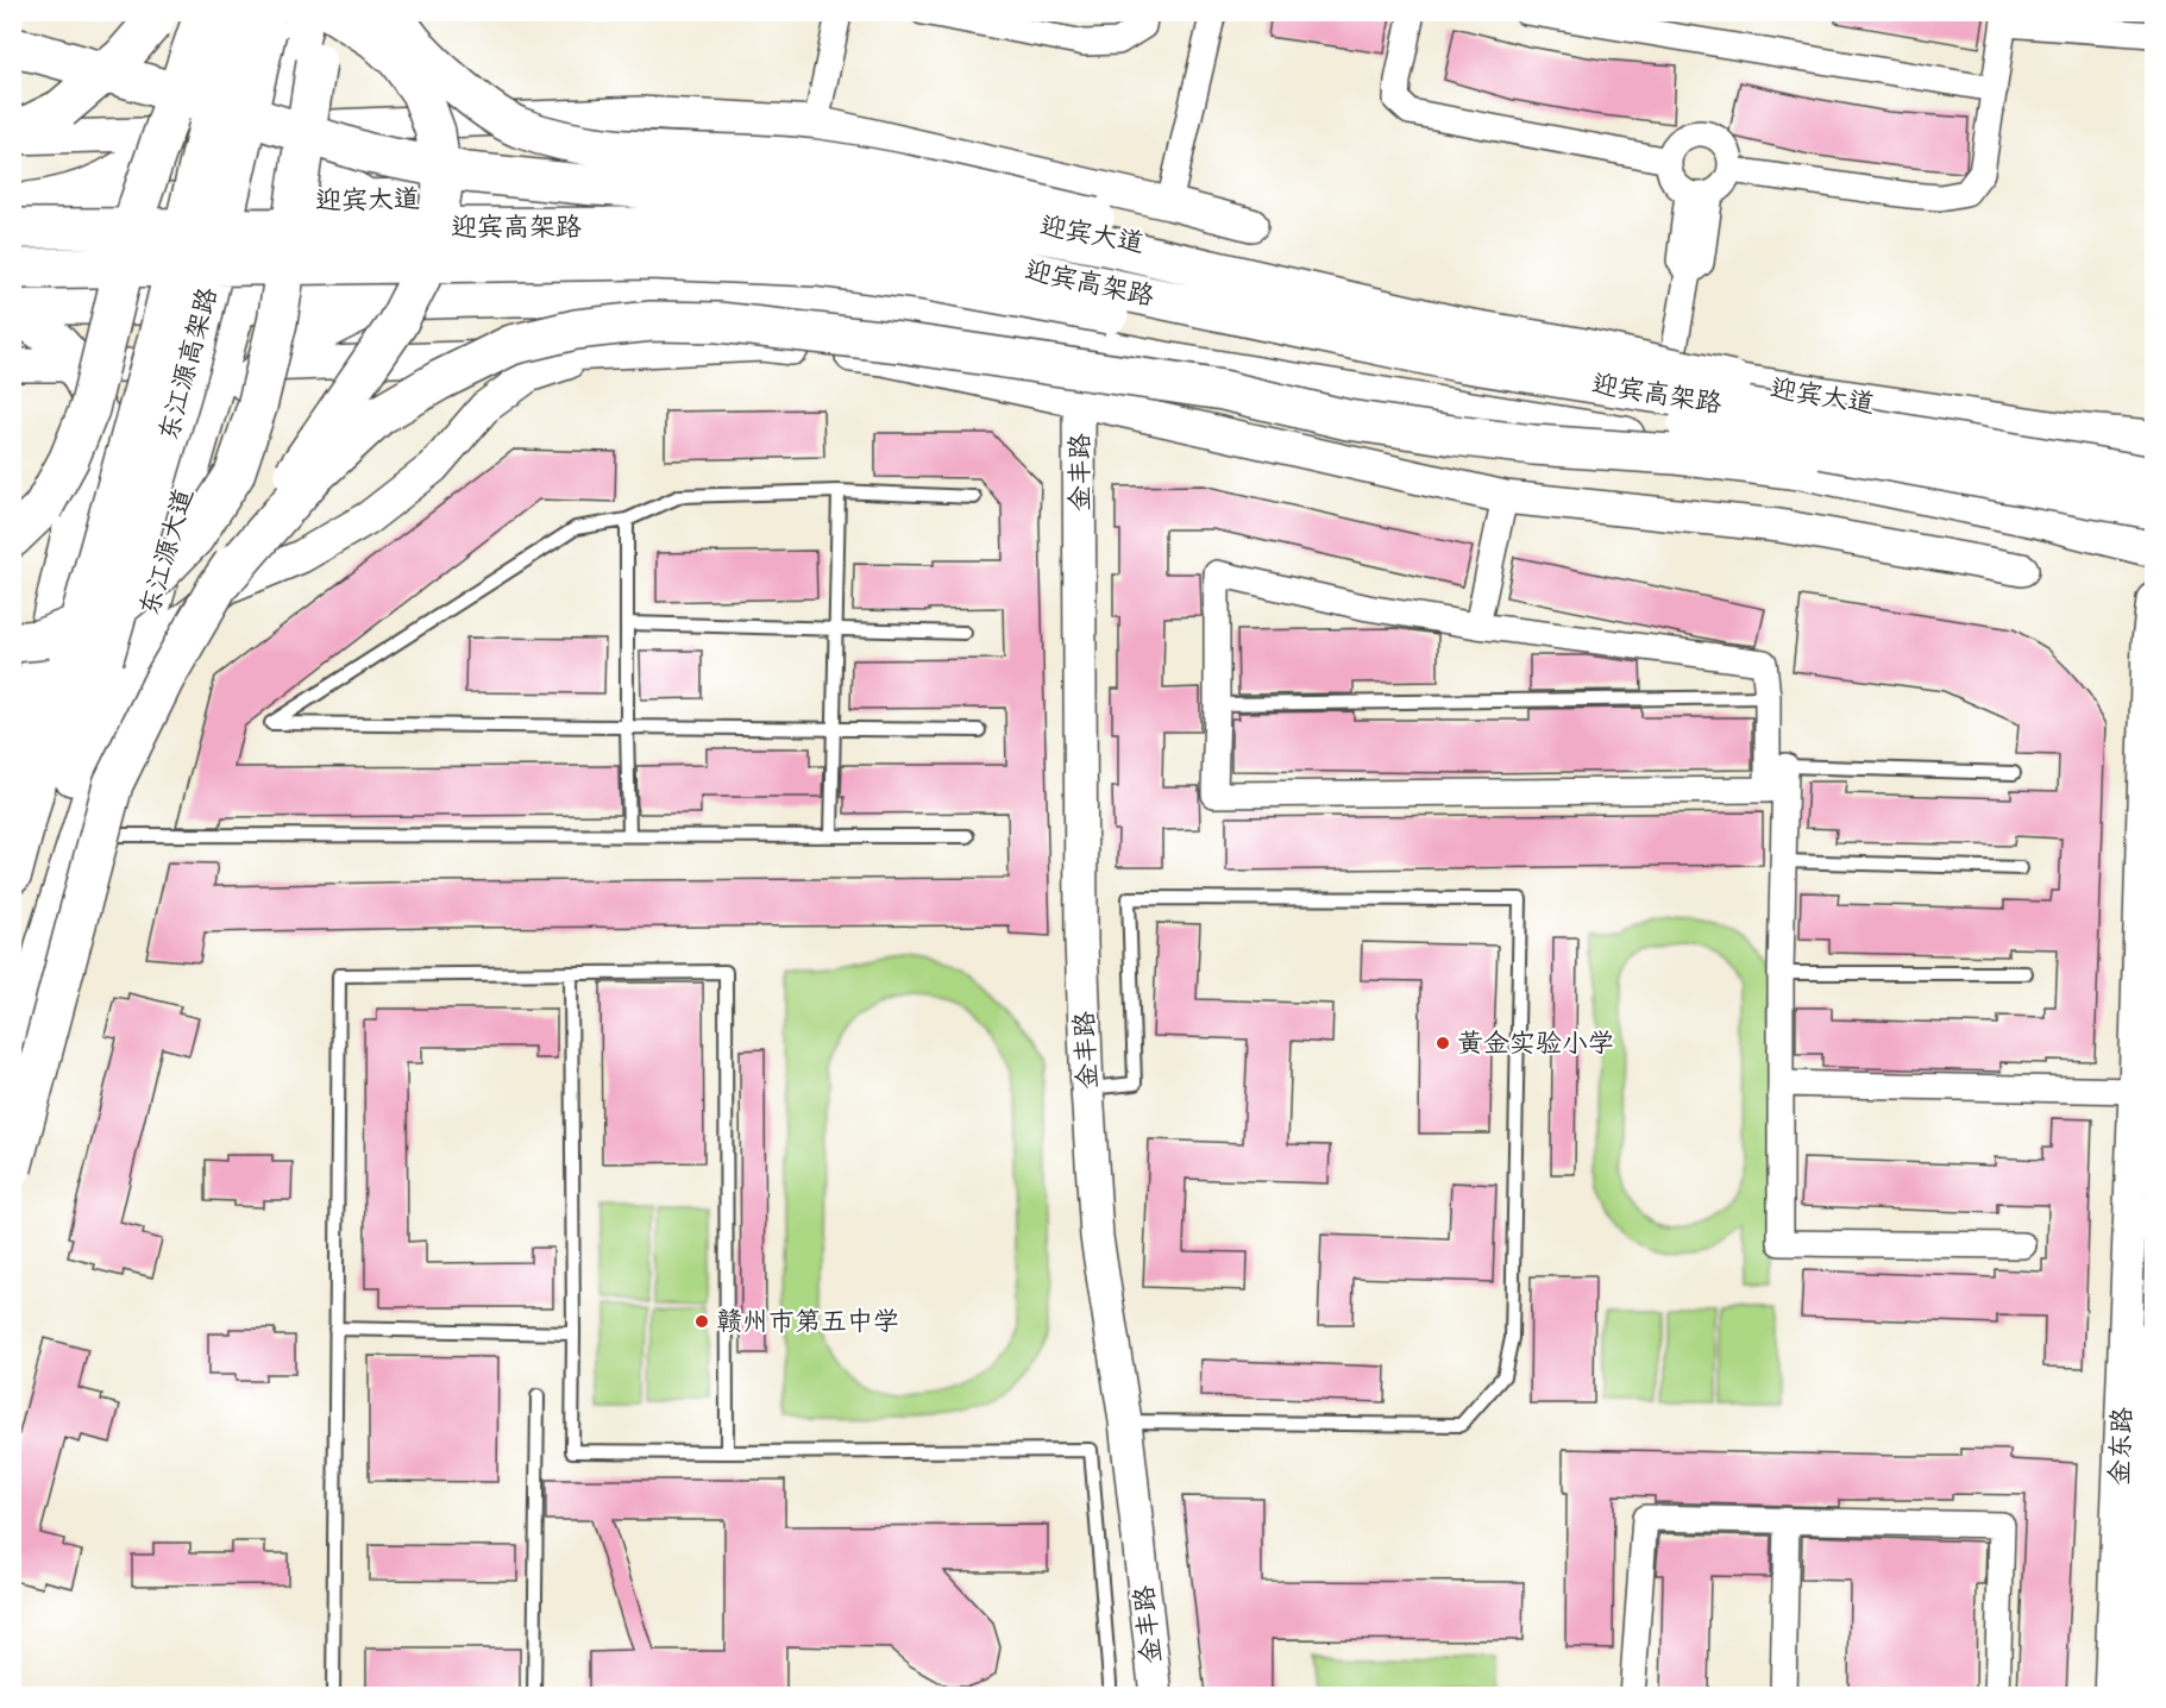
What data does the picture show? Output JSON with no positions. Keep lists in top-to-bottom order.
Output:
{
  "streets": {
    "main road": [
      "迎宾大道",
      "迎宾高架路",
      "东江源高架路",
      "东江源大道"
    ],
    "street": ["金丰路", "金东路"]
  },
  "crossings": [
    ["迎宾大道", "迎宾高架路"],
    ["迎宾大道", "东江源大道"]
  ],
  "places": ["黄金实验小学", "赣州市第五中学"]
}
